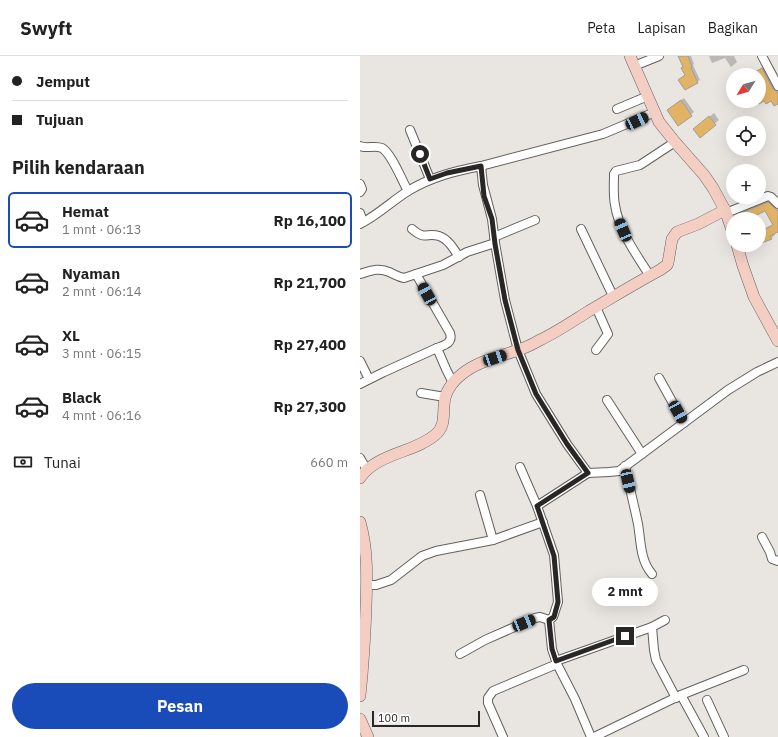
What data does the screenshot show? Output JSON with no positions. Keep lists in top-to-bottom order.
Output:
{
  "scale_bar": "100 m",
  "north": "bottom left",
  "page": {
    "header": "Swyft",
    "nav": ["Peta", "Lapisan", "Bagikan"],
    "banner": ["Jemput", "Tujuan"],
    "map_buttons": ["+", "−"],
    "heading": "Pilih kendaraan",
    "list": [
      {
        "name": "Hemat",
        "note": "1 mnt · 06:13",
        "value": "Rp 16,100"
      },
      {
        "name": "Nyaman",
        "note": "2 mnt · 06:14",
        "value": "Rp 21,700"
      },
      {
        "name": "XL",
        "note": "3 mnt · 06:15",
        "value": "Rp 27,400"
      },
      {
        "name": "Black",
        "note": "4 mnt · 06:16",
        "value": "Rp 27,300"
      }
    ],
    "pay": ["Tunai", "660 m"],
    "bubble": "2 mnt",
    "buttons": "Pesan",
    "scale": "100 m"
  }
}
